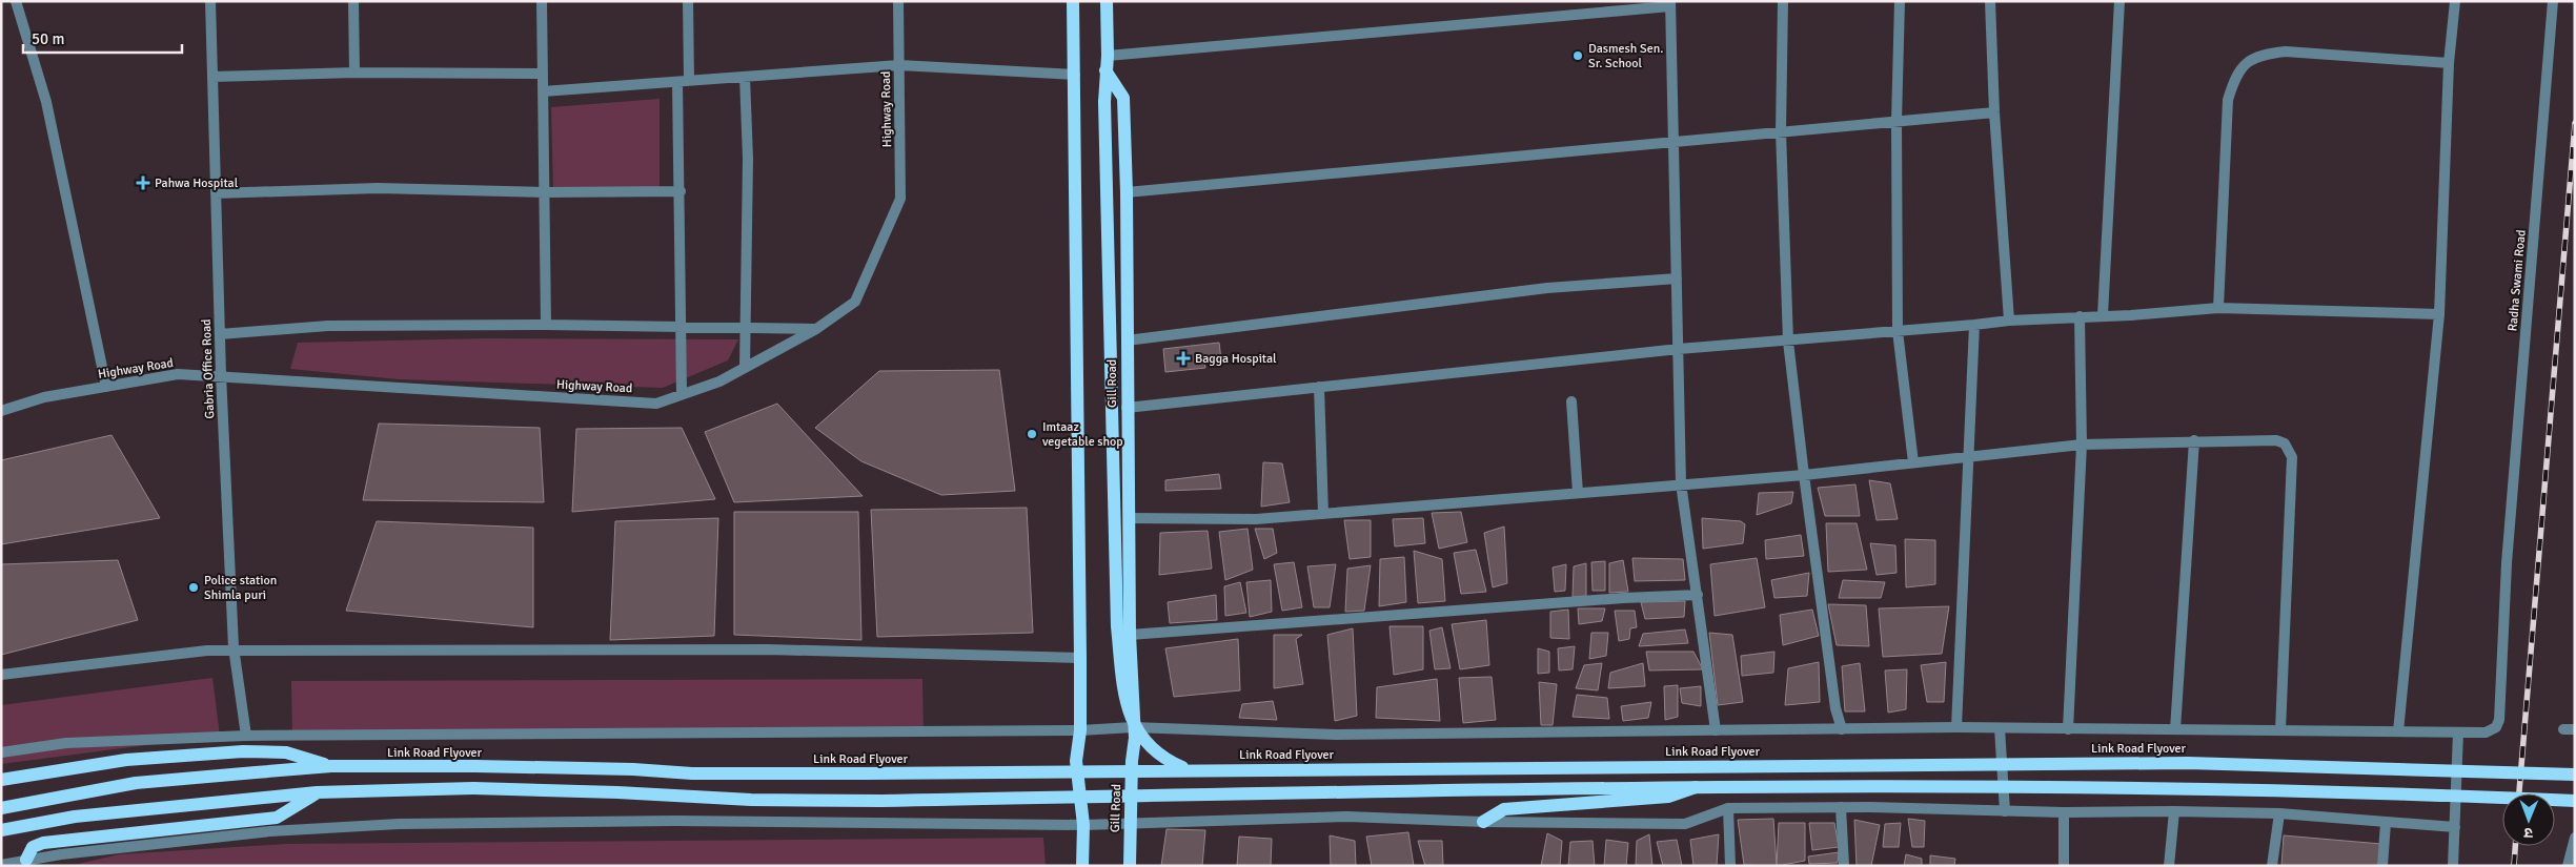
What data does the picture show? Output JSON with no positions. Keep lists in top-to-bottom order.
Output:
{
  "streets": {
    "main road": ["Gill Road", "Link Road Flyover"],
    "street": ["Highway Road", "Radha Swami Road", "Gabria Office Road"]
  },
  "crossings": [
    ["Highway Road", "Gabria Office Road"],
    ["Radha Swami Road", "Gabria Office Road"],
    ["Radha Swami Road", "Gill Road"]
  ],
  "places": {
    "other": ["Dasmesh Sen. Sr. School", "Imtaaz vegetable shop", "Police station Shimla puri"],
    "health": ["Pahwa Hospital", "Bagga Hospital"]
  },
  "scale_bar": "50 m",
  "north": "bottom"
}
